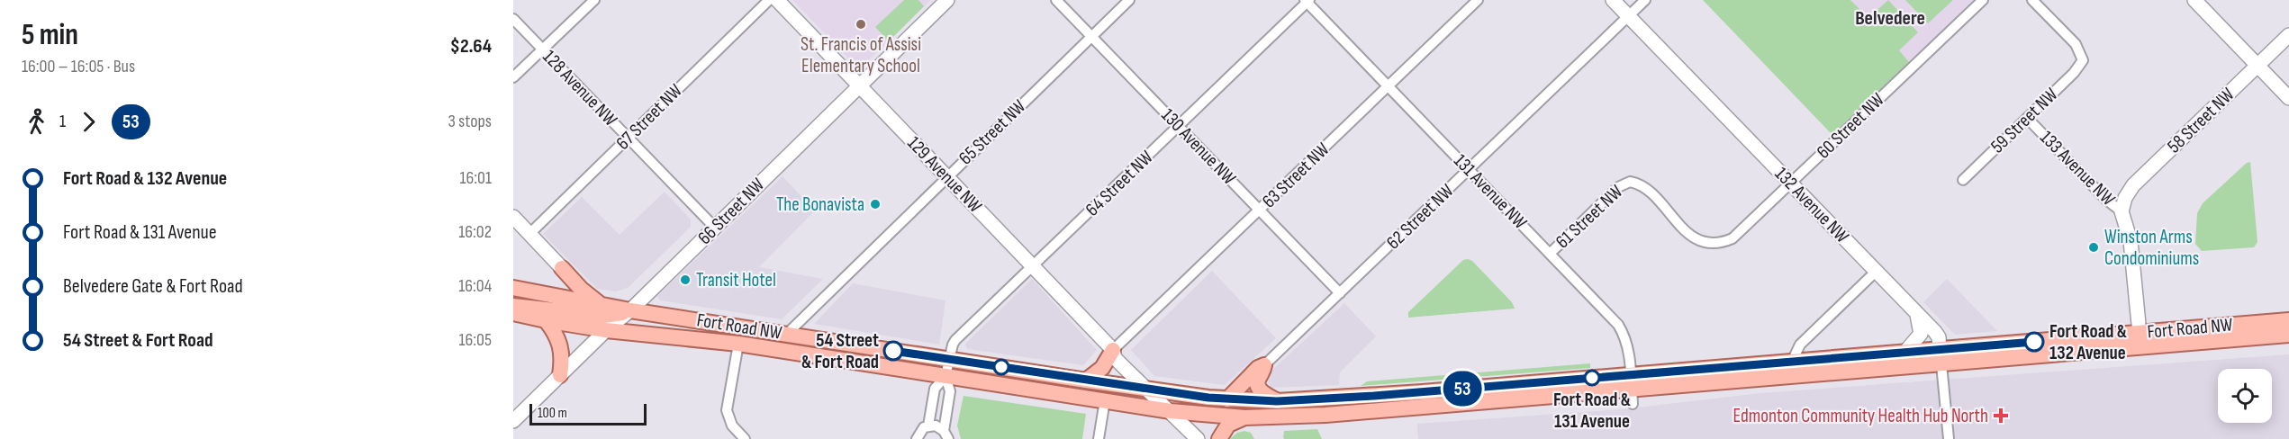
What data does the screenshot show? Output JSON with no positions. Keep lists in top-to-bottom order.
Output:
{
  "streets": {
    "main road": ["Fort Road NW"],
    "street": [
      "128 Avenue NW",
      "67 Street NW",
      "59 Street NW",
      "58 Street NW",
      "60 Street NW",
      "65 Street NW",
      "130 Avenue NW",
      "133 Avenue NW",
      "129 Avenue NW",
      "63 Street NW",
      "64 Street NW",
      "131 Avenue NW",
      "132 Avenue NW",
      "66 Street NW",
      "62 Street NW",
      "61 Street NW"
    ]
  },
  "crossings": [
    ["128 Avenue NW", "67 Street NW"],
    ["128 Avenue NW", "66 Street NW"],
    ["59 Street NW", "133 Avenue NW"],
    ["58 Street NW", "133 Avenue NW"],
    ["60 Street NW", "132 Avenue NW"],
    ["60 Street NW", "61 Street NW"],
    ["65 Street NW", "130 Avenue NW"],
    ["65 Street NW", "129 Avenue NW"],
    ["65 Street NW", "Fort Road NW"],
    ["130 Avenue NW", "63 Street NW"],
    ["130 Avenue NW", "64 Street NW"],
    ["130 Avenue NW", "62 Street NW"],
    ["133 Avenue NW", "Fort Road NW"],
    ["129 Avenue NW", "63 Street NW"],
    ["129 Avenue NW", "64 Street NW"],
    ["129 Avenue NW", "66 Street NW"],
    ["129 Avenue NW", "Fort Road NW"],
    ["63 Street NW", "131 Avenue NW"],
    ["64 Street NW", "131 Avenue NW"],
    ["64 Street NW", "Fort Road NW"],
    ["131 Avenue NW", "62 Street NW"],
    ["131 Avenue NW", "61 Street NW"],
    ["131 Avenue NW", "Fort Road NW"],
    ["132 Avenue NW", "62 Street NW"],
    ["132 Avenue NW", "Fort Road NW"],
    ["66 Street NW", "Fort Road NW"]
  ],
  "districts": ["Belvedere"],
  "places": {
    "other": [
      "St. Francis of Assisi Elementary School",
      "The Bonavista",
      "Winston Arms Condominiums",
      "Transit Hotel",
      "Fort Road & 132 Avenue",
      "54 Street & Fort Road",
      "Fort Road & 131 Avenue"
    ],
    "health": ["Edmonton Community Health Hub North"]
  },
  "lines": ["bus line 53"],
  "scale_bar": "100 m",
  "page": {
    "heading": ["5 min", "16:00 – 16:05 · Bus", "$2.64"],
    "on_map": "53",
    "legs": ["1", "53", "3 stops"],
    "list": [
      {
        "name": "Fort Road & 132 Avenue",
        "value": "16:01"
      },
      {
        "name": "Fort Road & 131 Avenue",
        "value": "16:02"
      },
      {
        "name": "Belvedere Gate & Fort Road",
        "value": "16:04"
      },
      {
        "name": "54 Street & Fort Road",
        "value": "16:05"
      }
    ],
    "scale": "100 m"
  }
}
